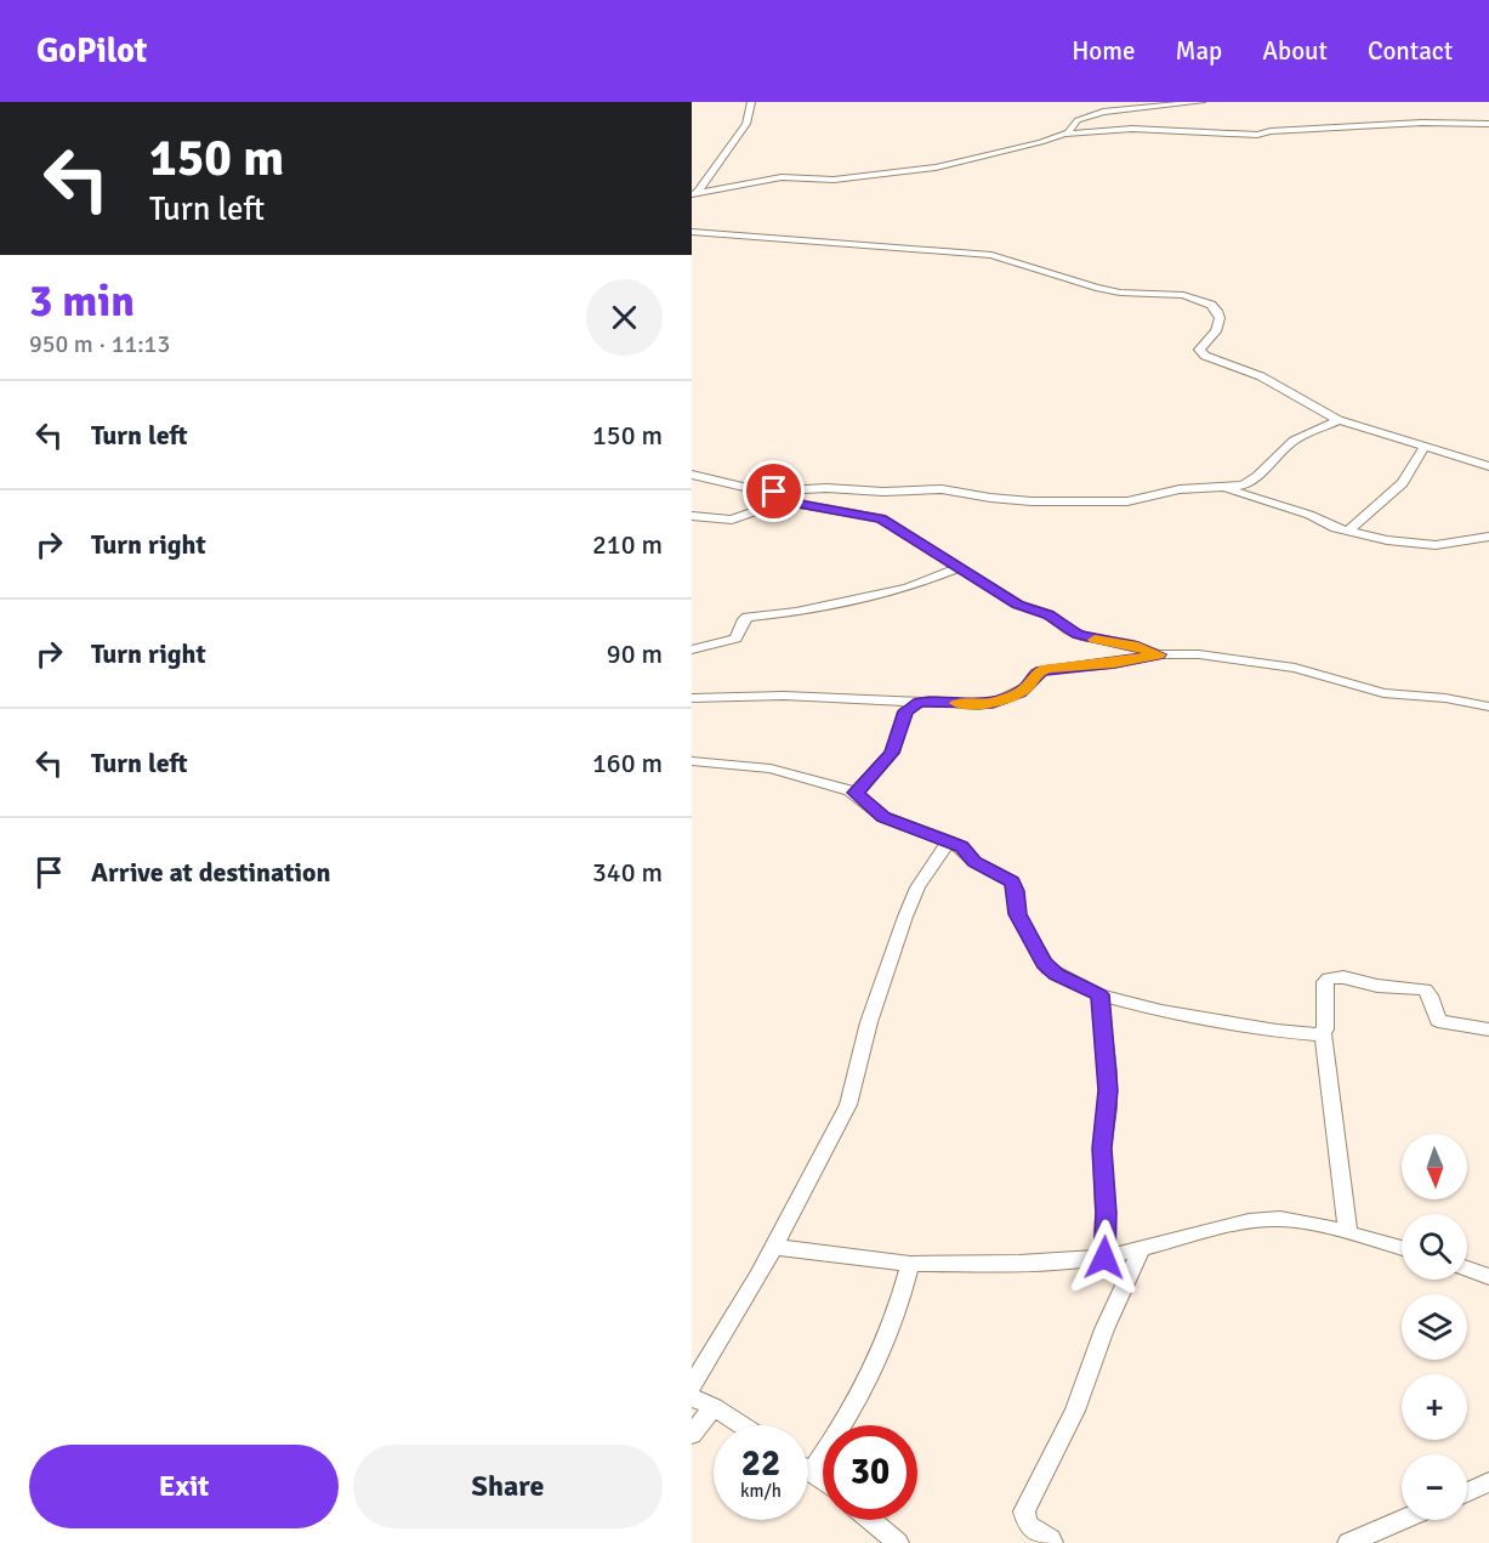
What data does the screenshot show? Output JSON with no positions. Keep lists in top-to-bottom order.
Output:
{
  "north": "bottom",
  "page": {
    "header": "GoPilot",
    "nav": [
      "Home",
      "Map",
      "About",
      "Contact"
    ],
    "turn": ["150 m", "Turn left"],
    "heading": ["3 min", "950 m · 11:13"],
    "list": [
      {
        "name": "Turn left",
        "value": "150 m"
      },
      {
        "name": "Turn right",
        "value": "210 m"
      },
      {
        "name": "Turn right",
        "value": "90 m"
      },
      {
        "name": "Turn left",
        "value": "160 m"
      },
      {
        "name": "Arrive at destination",
        "value": "340 m"
      }
    ],
    "map_buttons": ["+", "−"],
    "speed": "22 km/h",
    "limit": "30",
    "buttons": ["Exit", "Share"]
  }
}
